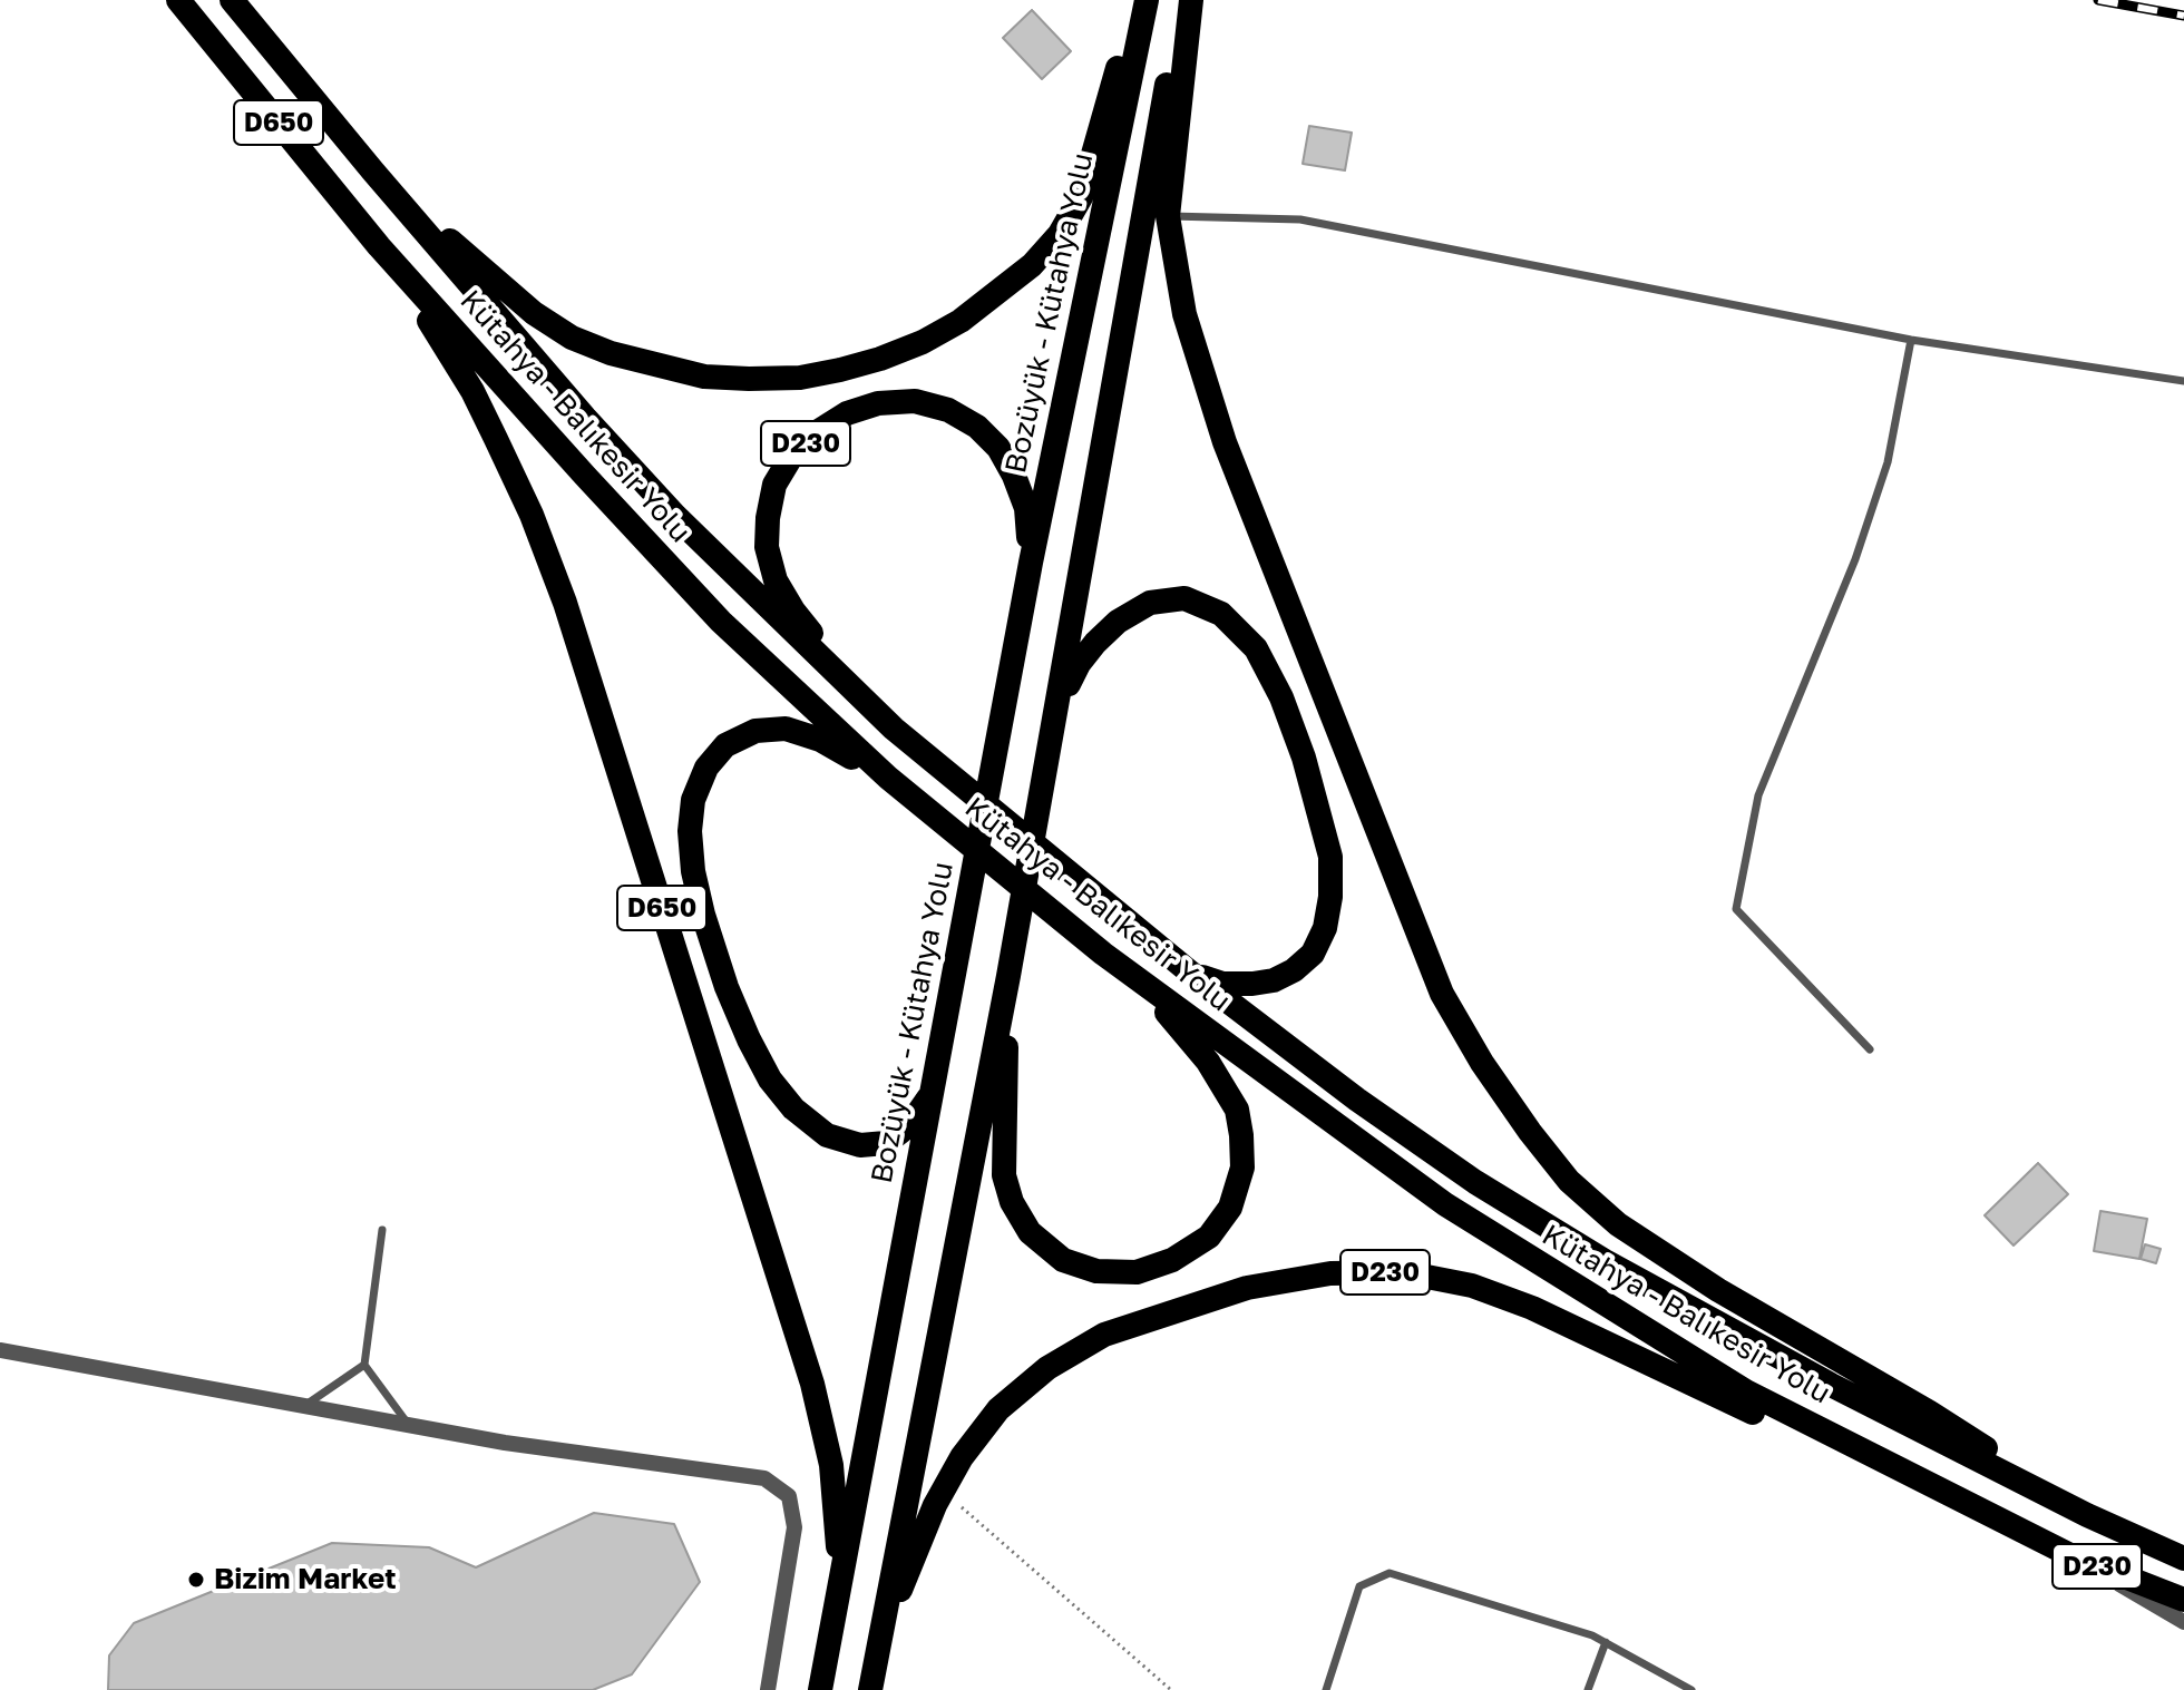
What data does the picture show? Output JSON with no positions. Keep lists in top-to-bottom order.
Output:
{
  "streets": {
    "highway": [
      "D650",
      "Bozüyük - Kütahya Yolu",
      "Kütahya - Balıkesir Yolu",
      "D230"
    ]
  },
  "crossings": [
    ["D650", "Bozüyük - Kütahya Yolu"],
    ["D650", "Kütahya - Balıkesir Yolu"],
    ["Bozüyük - Kütahya Yolu", "D230"],
    ["Kütahya - Balıkesir Yolu", "D230"]
  ],
  "places": ["Bizim Market"]
}
